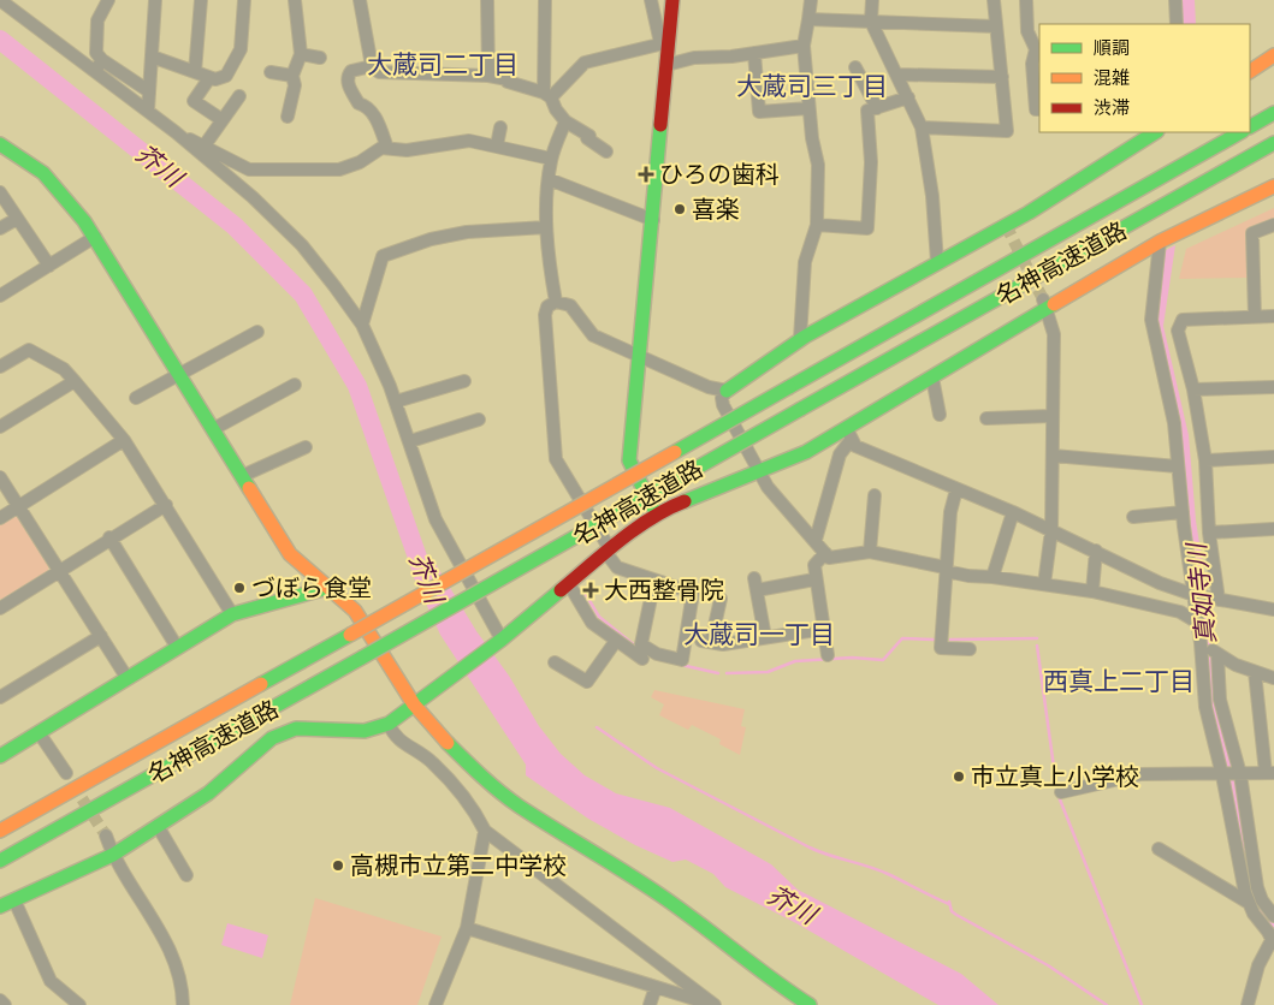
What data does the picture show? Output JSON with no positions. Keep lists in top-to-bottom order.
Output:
{
  "streets": {
    "main road": ["名神高速道路"]
  },
  "districts": [
    "大蔵司二丁目",
    "大蔵司三丁目",
    "大蔵司一丁目",
    "西真上二丁目"
  ],
  "water": ["芥川", "真如寺川"],
  "places": {
    "health": ["ひろの歯科", "大西整骨院"],
    "other": [
      "喜楽",
      "づぼら食堂",
      "市立真上小学校",
      "高槻市立第二中学校"
    ]
  },
  "legend": ["順調", "混雑", "渋滞"]
}
